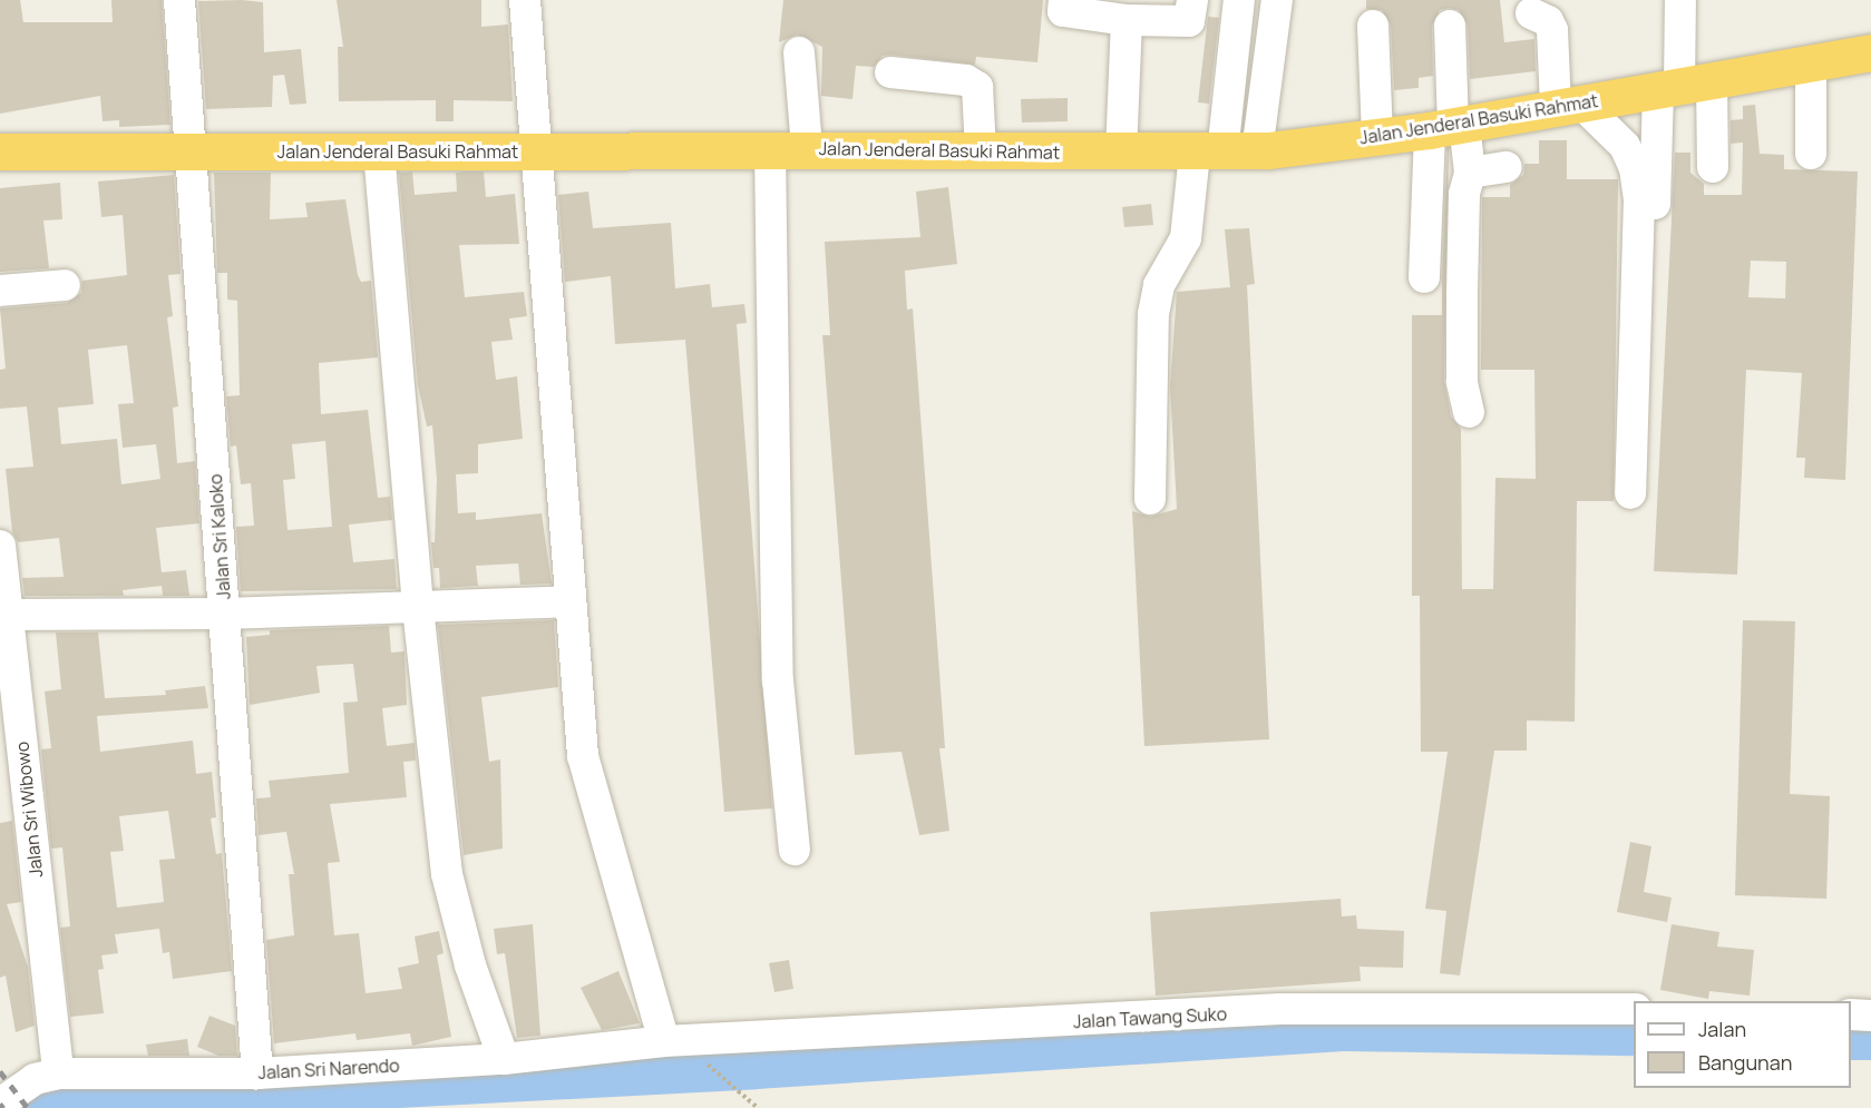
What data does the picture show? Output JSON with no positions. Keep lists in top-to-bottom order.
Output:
{
  "streets": {
    "highway": ["Jalan Jenderal Basuki Rahmat"],
    "street": [
      "Jalan Sri Kaloko",
      "Jalan Sri Wibowo",
      "Jalan Tawang Suko",
      "Jalan Sri Narendo"
    ]
  },
  "crossings": [
    ["Jalan Jenderal Basuki Rahmat", "Jalan Sri Kaloko"],
    ["Jalan Sri Kaloko", "Jalan Sri Narendo"],
    ["Jalan Sri Wibowo", "Jalan Sri Narendo"],
    ["Jalan Tawang Suko", "Jalan Sri Narendo"]
  ],
  "legend": ["Jalan", "Bangunan"]
}
